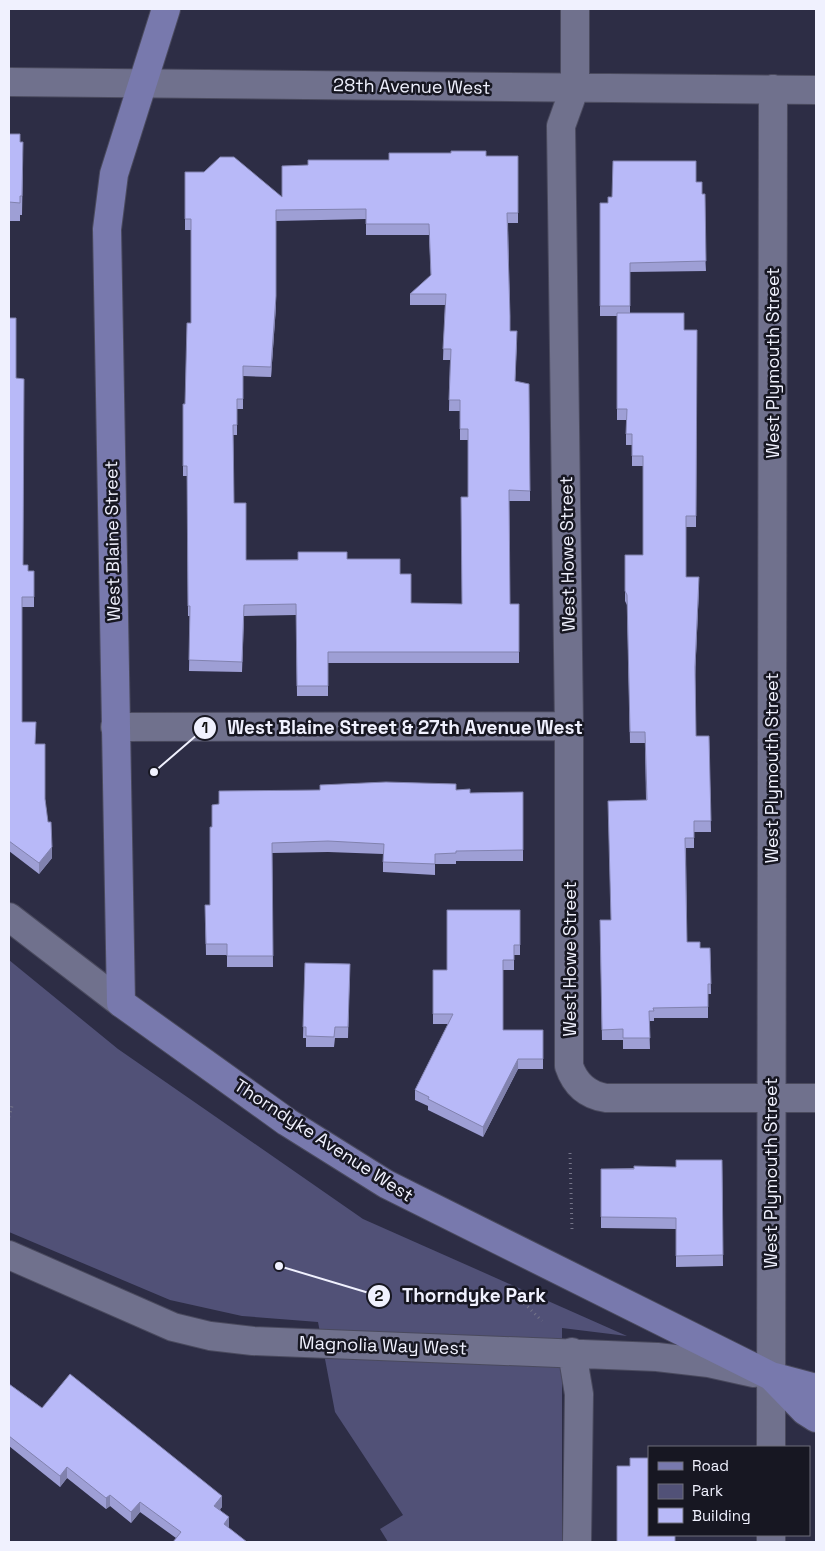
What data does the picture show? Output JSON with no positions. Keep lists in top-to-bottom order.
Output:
{
  "streets": {
    "main road": ["West Blaine Street", "Thorndyke Avenue West"],
    "street": [
      "28th Avenue West",
      "West Plymouth Street",
      "West Howe Street",
      "Magnolia Way West"
    ]
  },
  "crossings": [
    ["28th Avenue West", "West Plymouth Street"],
    ["28th Avenue West", "West Blaine Street"],
    ["28th Avenue West", "West Howe Street"],
    ["West Plymouth Street", "West Howe Street"],
    ["West Plymouth Street", "Thorndyke Avenue West"],
    ["West Plymouth Street", "Magnolia Way West"],
    ["West Blaine Street", "Thorndyke Avenue West"],
    ["Thorndyke Avenue West", "Magnolia Way West"]
  ],
  "places": ["West Blaine Street & 27th Avenue West", "Thorndyke Park"],
  "legend": ["Road", "Park", "Building"]
}
